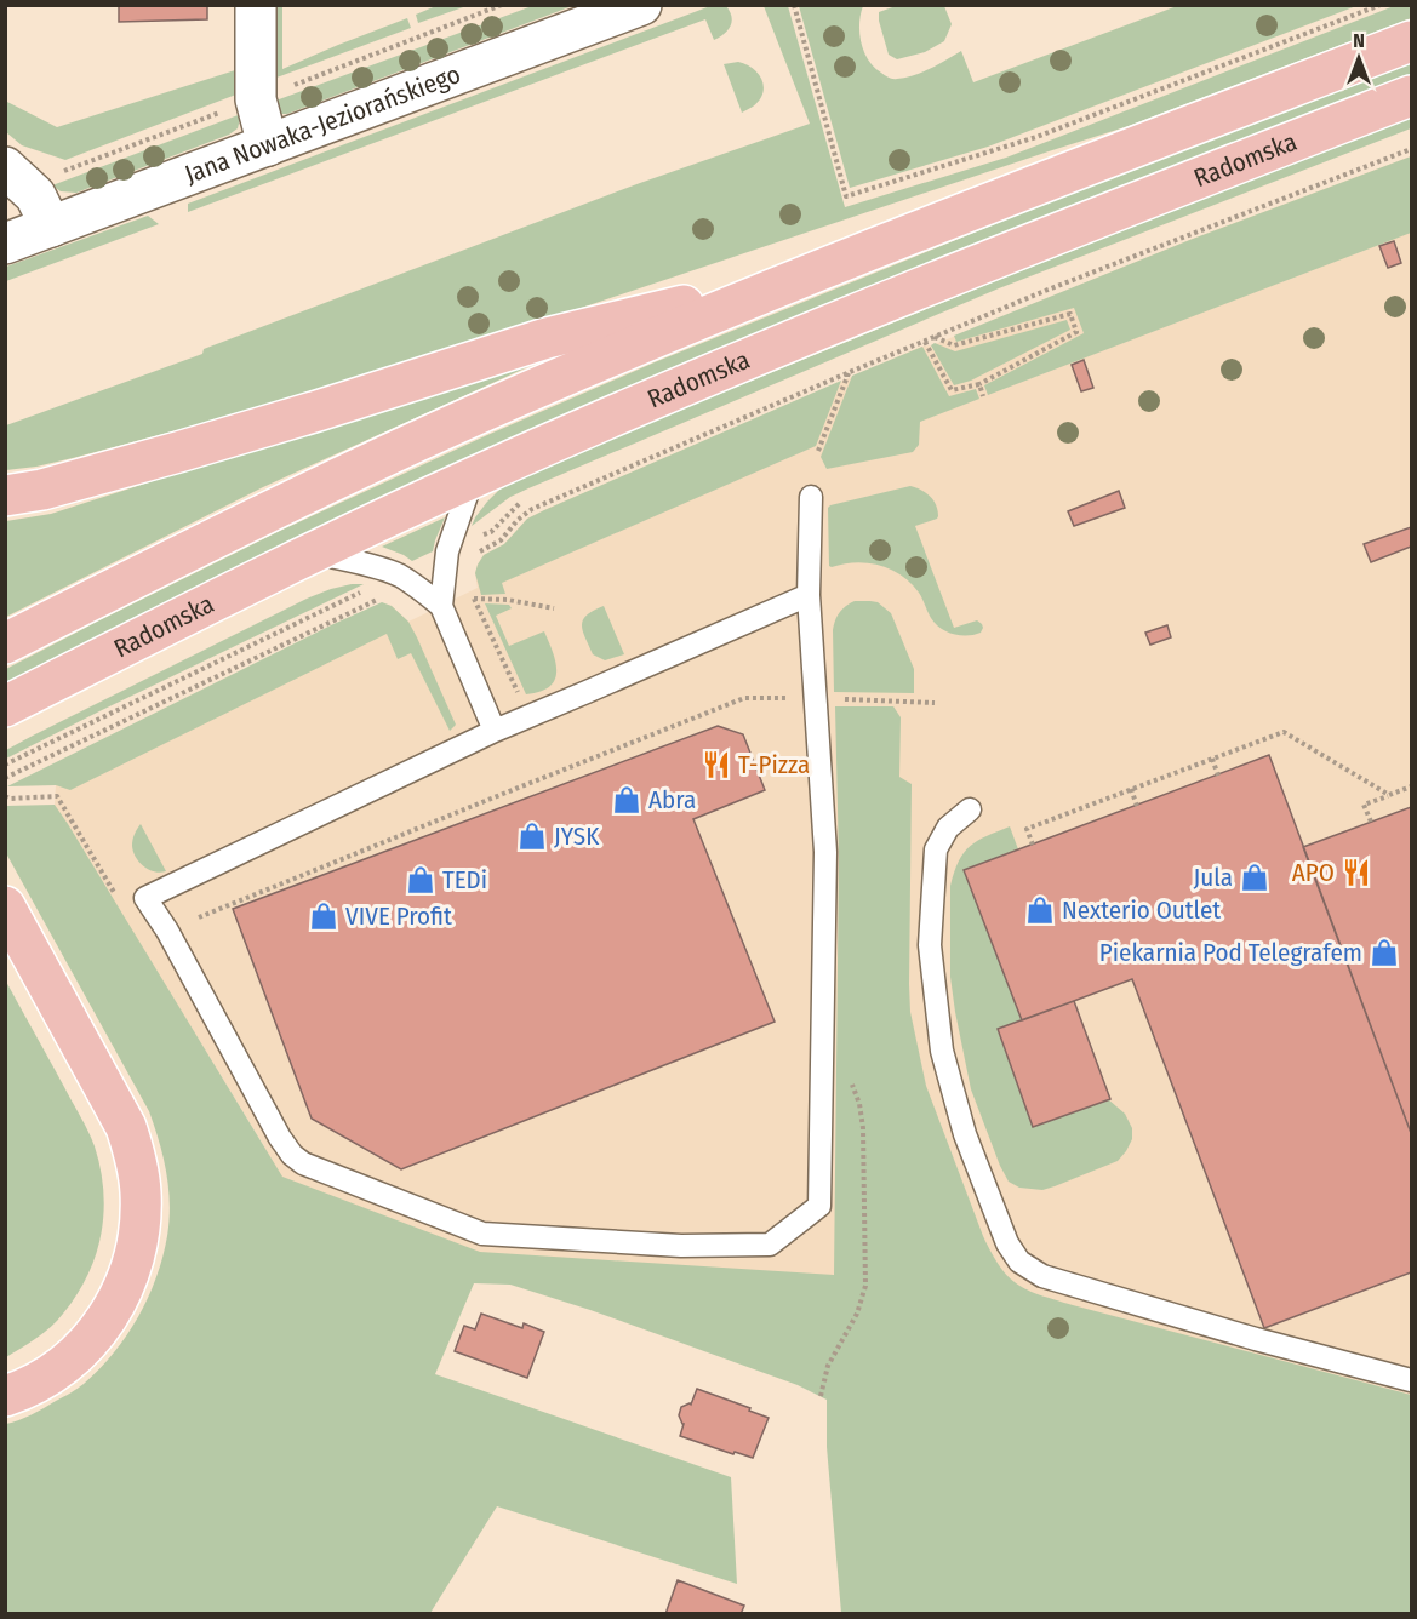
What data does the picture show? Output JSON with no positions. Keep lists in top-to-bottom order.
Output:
{
  "streets": {
    "main road": ["Radomska"],
    "street": ["Jana Nowaka-Jeziorańskiego"]
  },
  "places": {
    "restaurant": ["T-Pizza", "APO"],
    "shop": [
      "Abra",
      "JYSK",
      "Jula",
      "TEDi",
      "Nexterio Outlet",
      "VIVE Profit",
      "Piekarnia Pod Telegrafem"
    ]
  },
  "north": "top"
}
